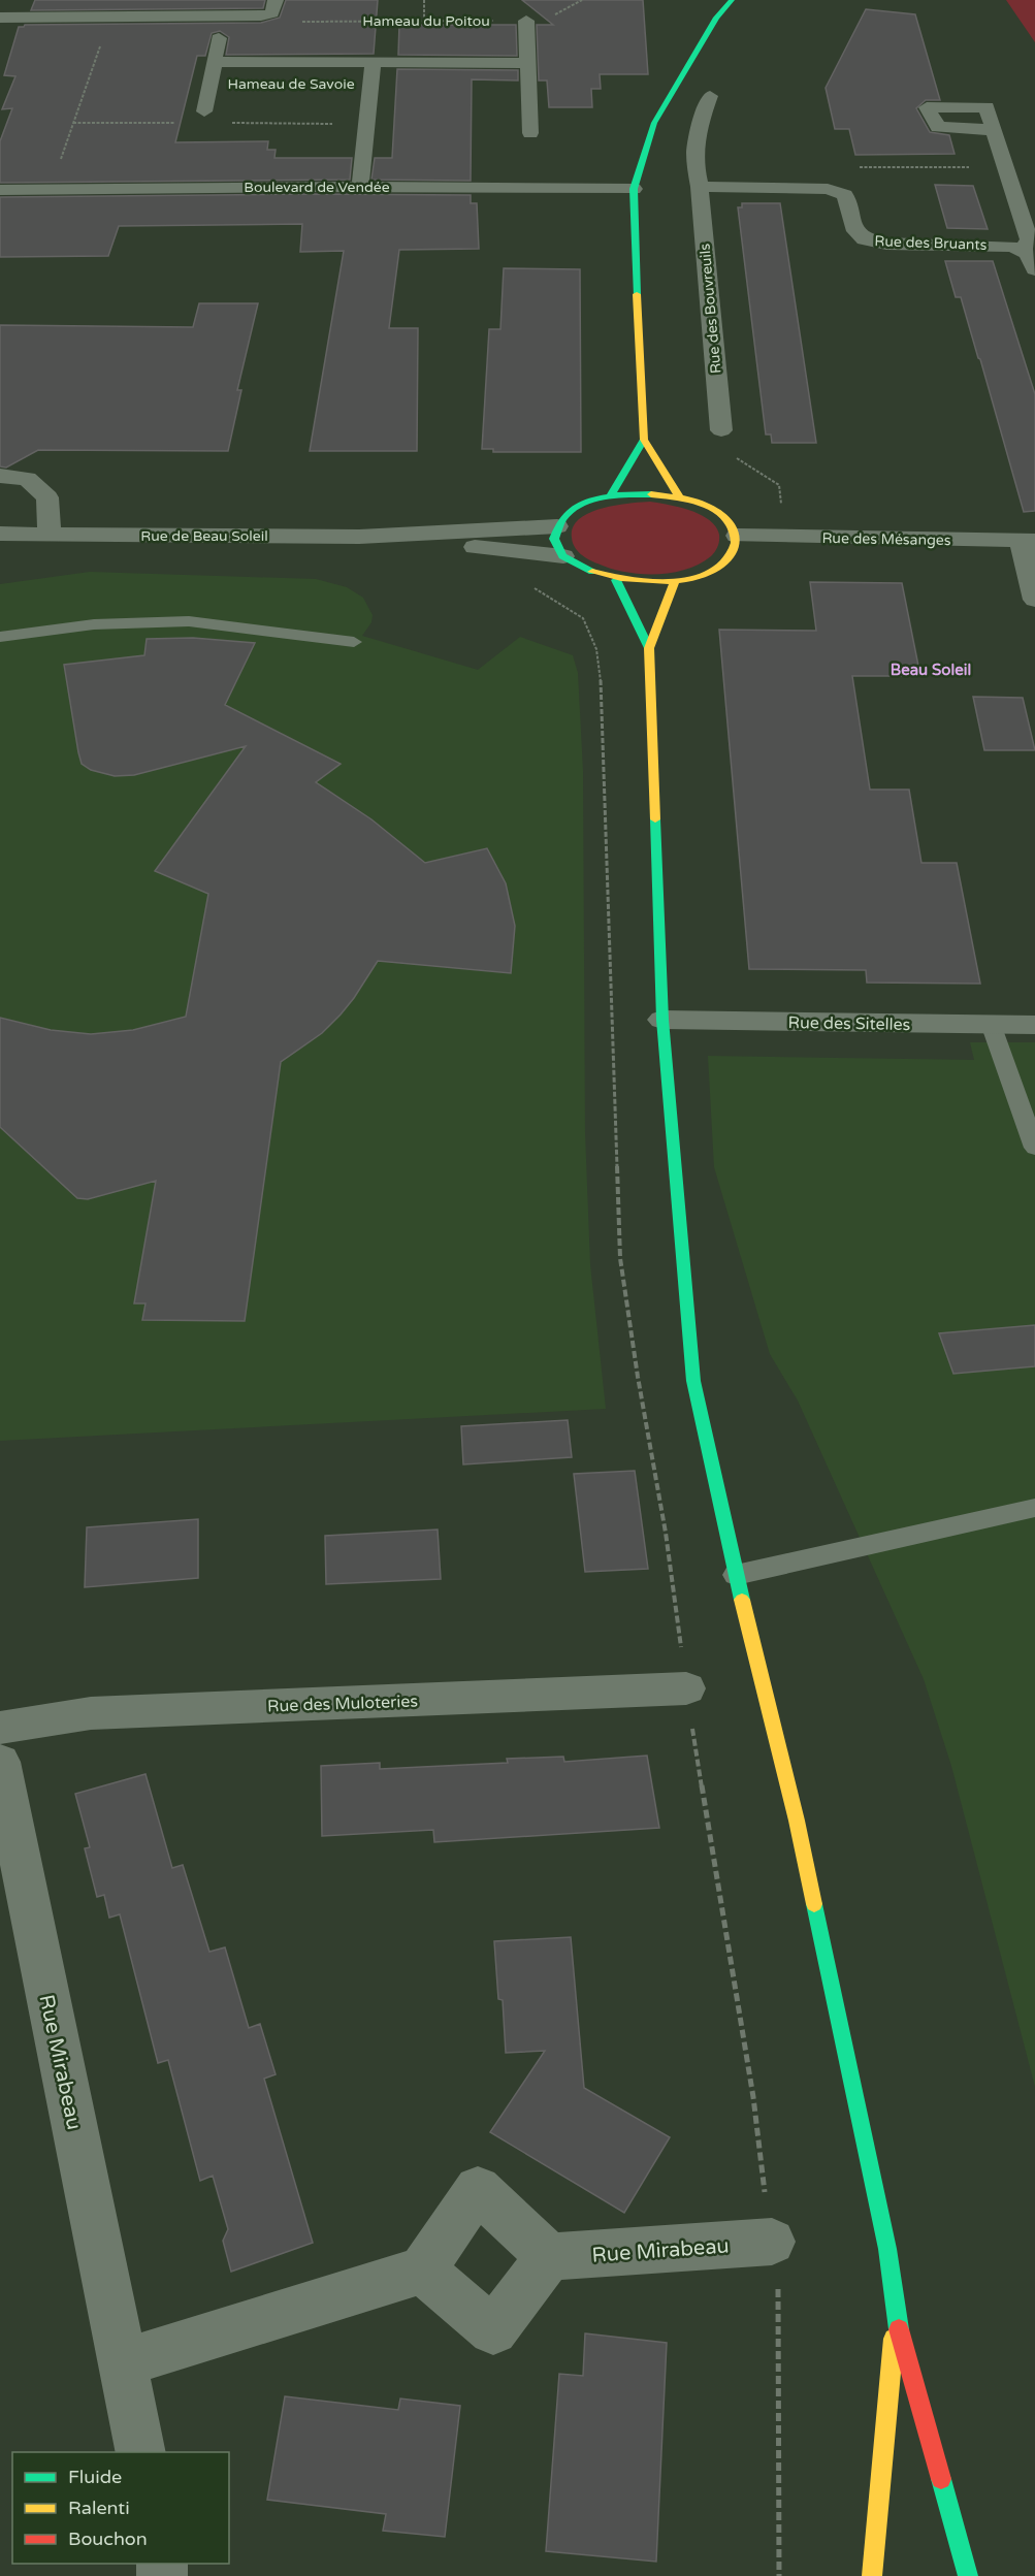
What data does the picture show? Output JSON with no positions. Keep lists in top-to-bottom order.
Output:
{
  "streets": {
    "street": [
      "Hameau de Savoie",
      "Boulevard de Vendée",
      "Rue des Bruants",
      "Rue des Bouvreuils",
      "Rue de Beau Soleil",
      "Rue des Mésanges",
      "Rue des Sitelles",
      "Rue des Muloteries",
      "Rue Mirabeau"
    ],
    "path": ["Hameau du Poitou"]
  },
  "crossings": [
    ["Hameau de Savoie", "Boulevard de Vendée"],
    ["Rue des Bruants", "Rue des Bouvreuils"]
  ],
  "districts": ["Beau Soleil"],
  "legend": ["Fluide", "Ralenti", "Bouchon"]
}
